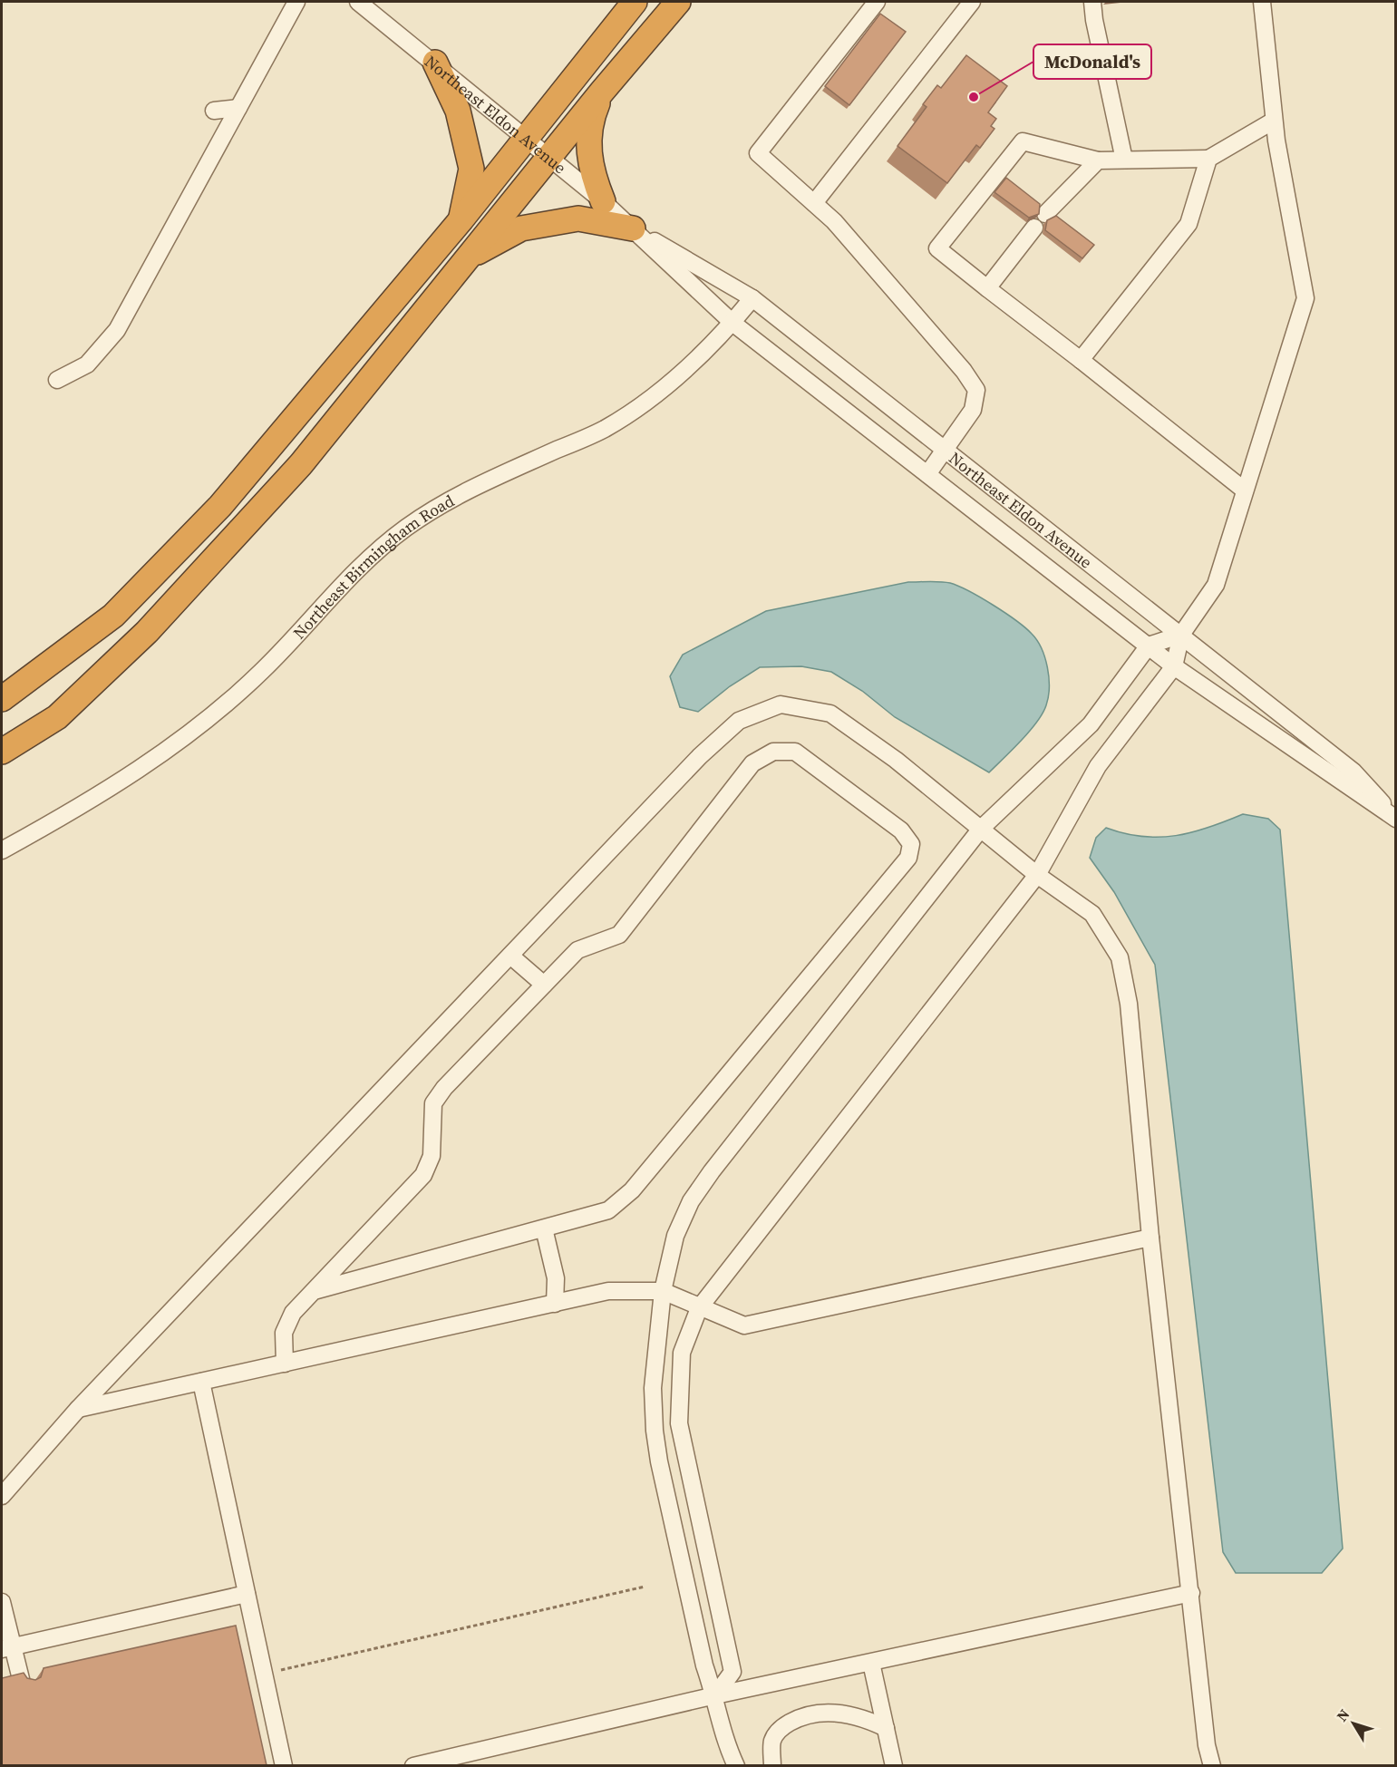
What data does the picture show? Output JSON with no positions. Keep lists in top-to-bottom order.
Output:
{
  "streets": {
    "street": ["Northeast Eldon Avenue", "Northeast Birmingham Road"]
  },
  "crossings": [
    ["Northeast Eldon Avenue", "Northeast Birmingham Road"]
  ],
  "places": ["McDonald's"],
  "north": "top left"
}
